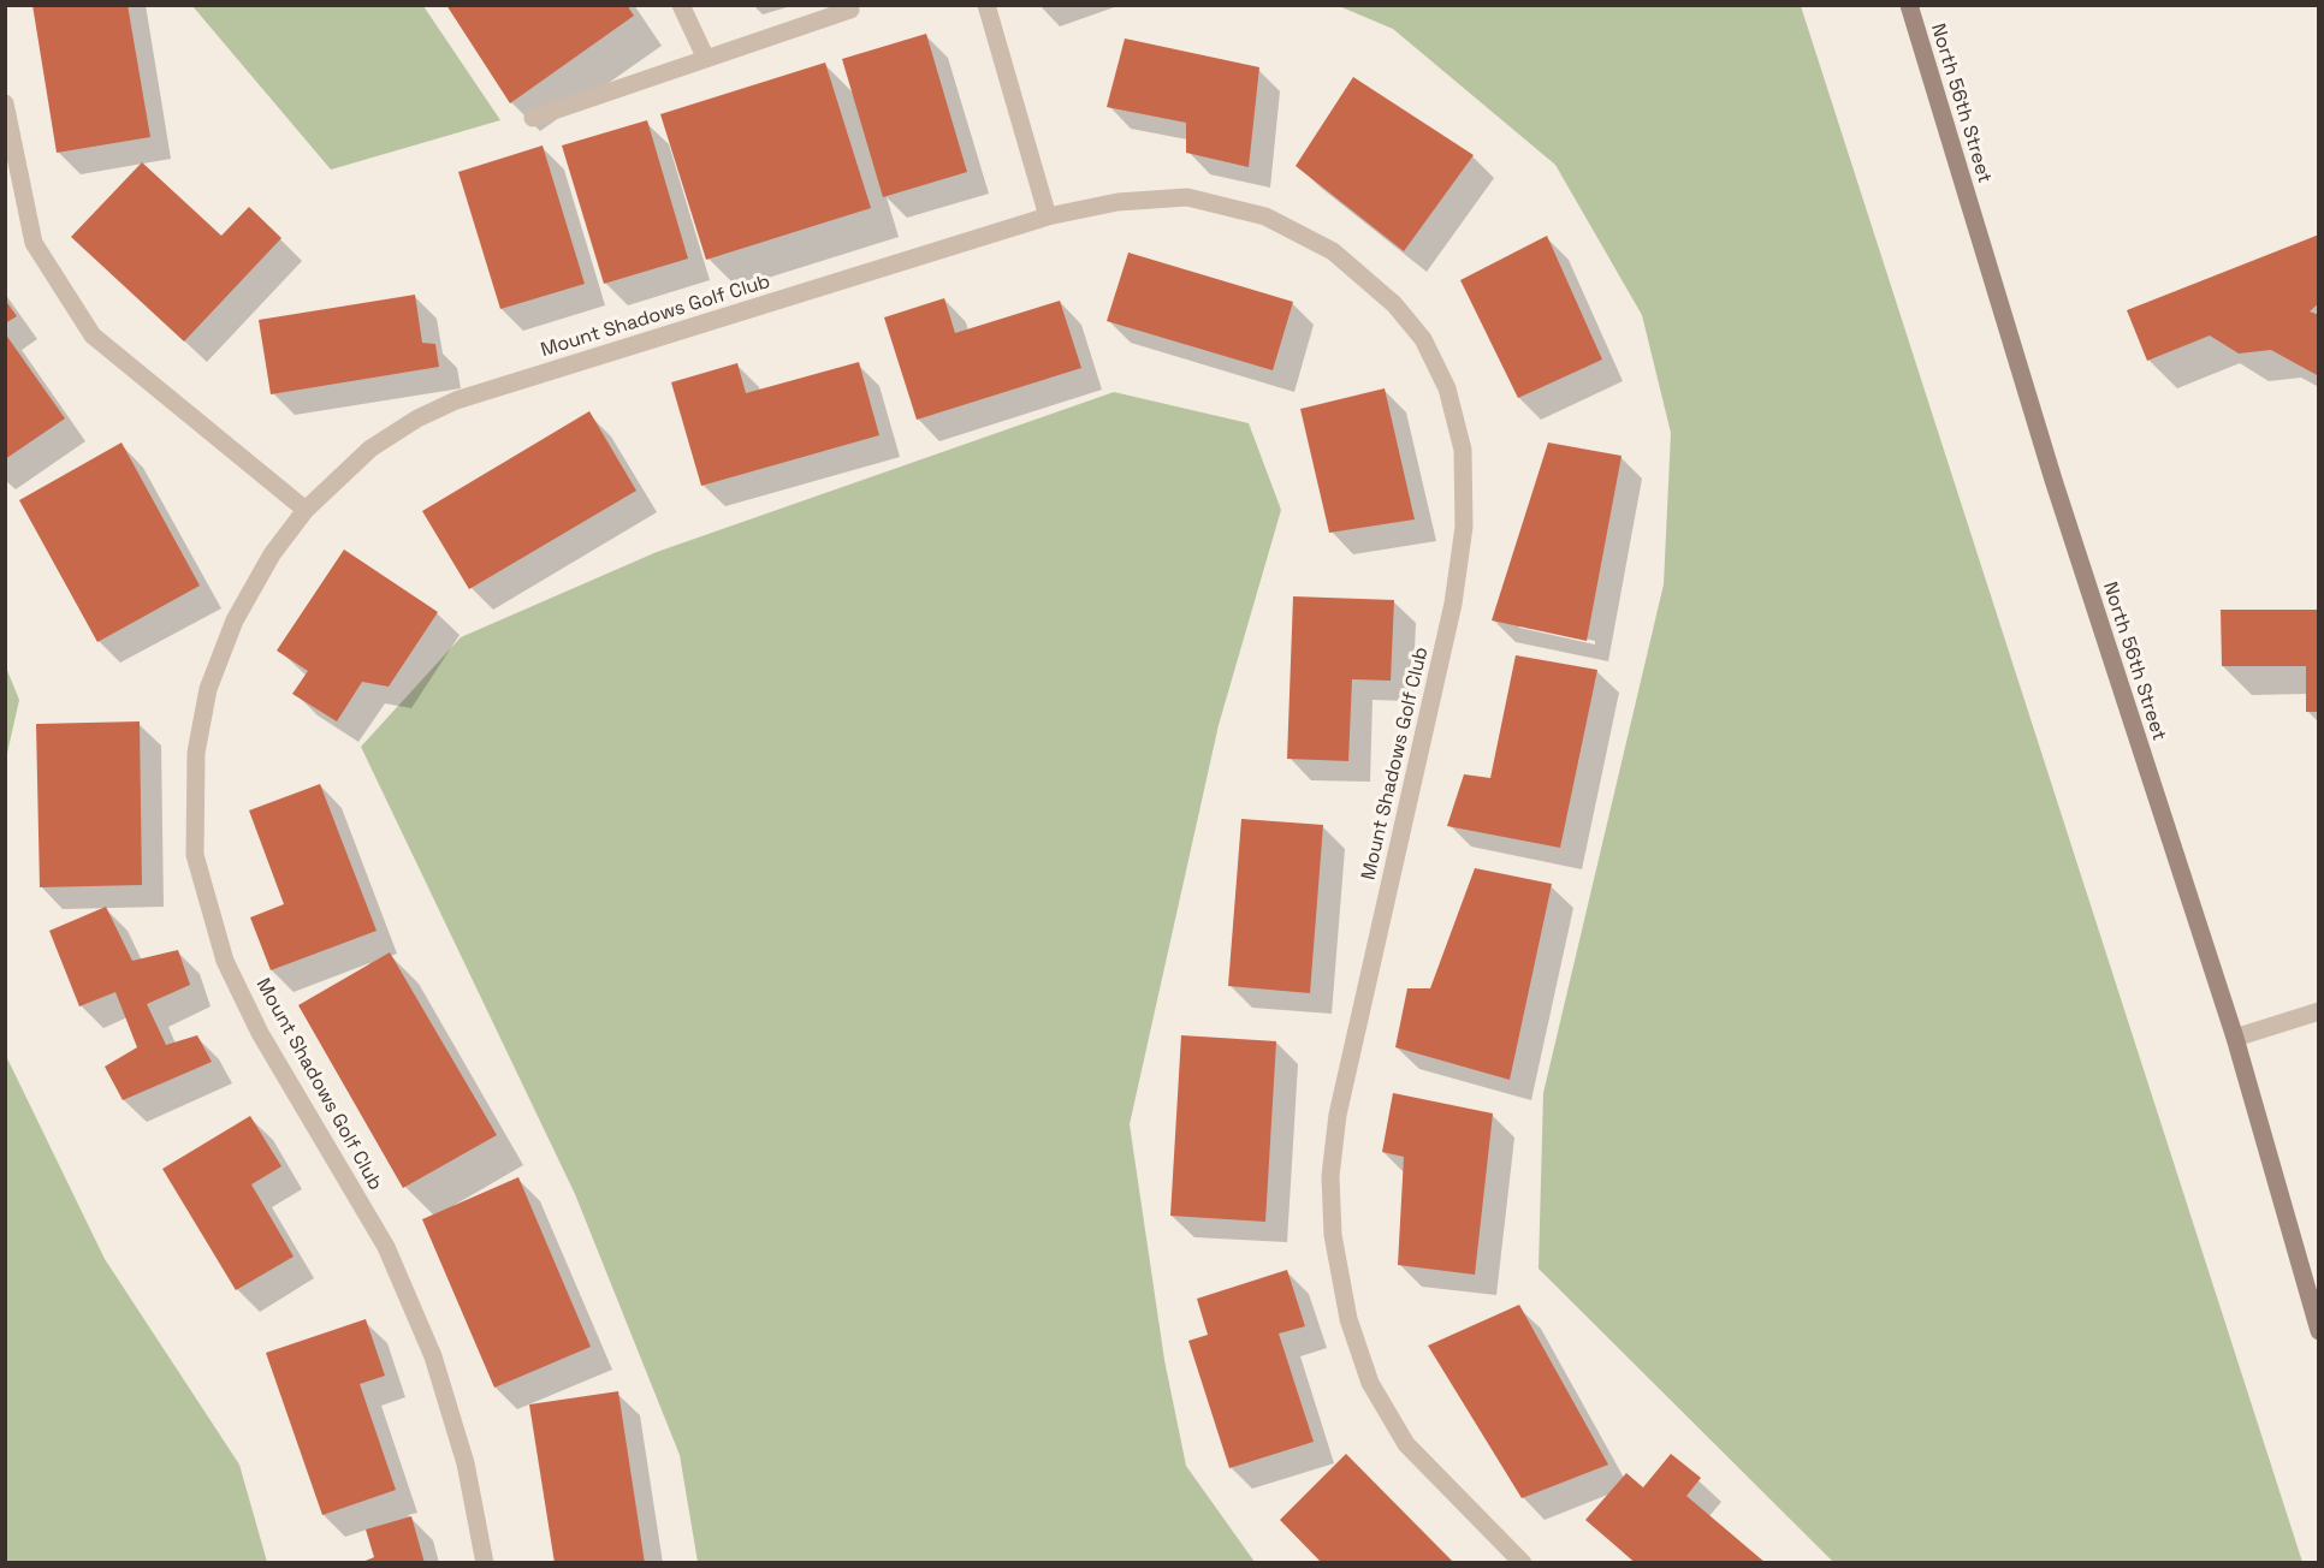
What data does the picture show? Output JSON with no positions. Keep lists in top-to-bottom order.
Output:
{
  "streets": {
    "street": ["North 56th Street", "Mount Shadows Golf Club"]
  }
}
